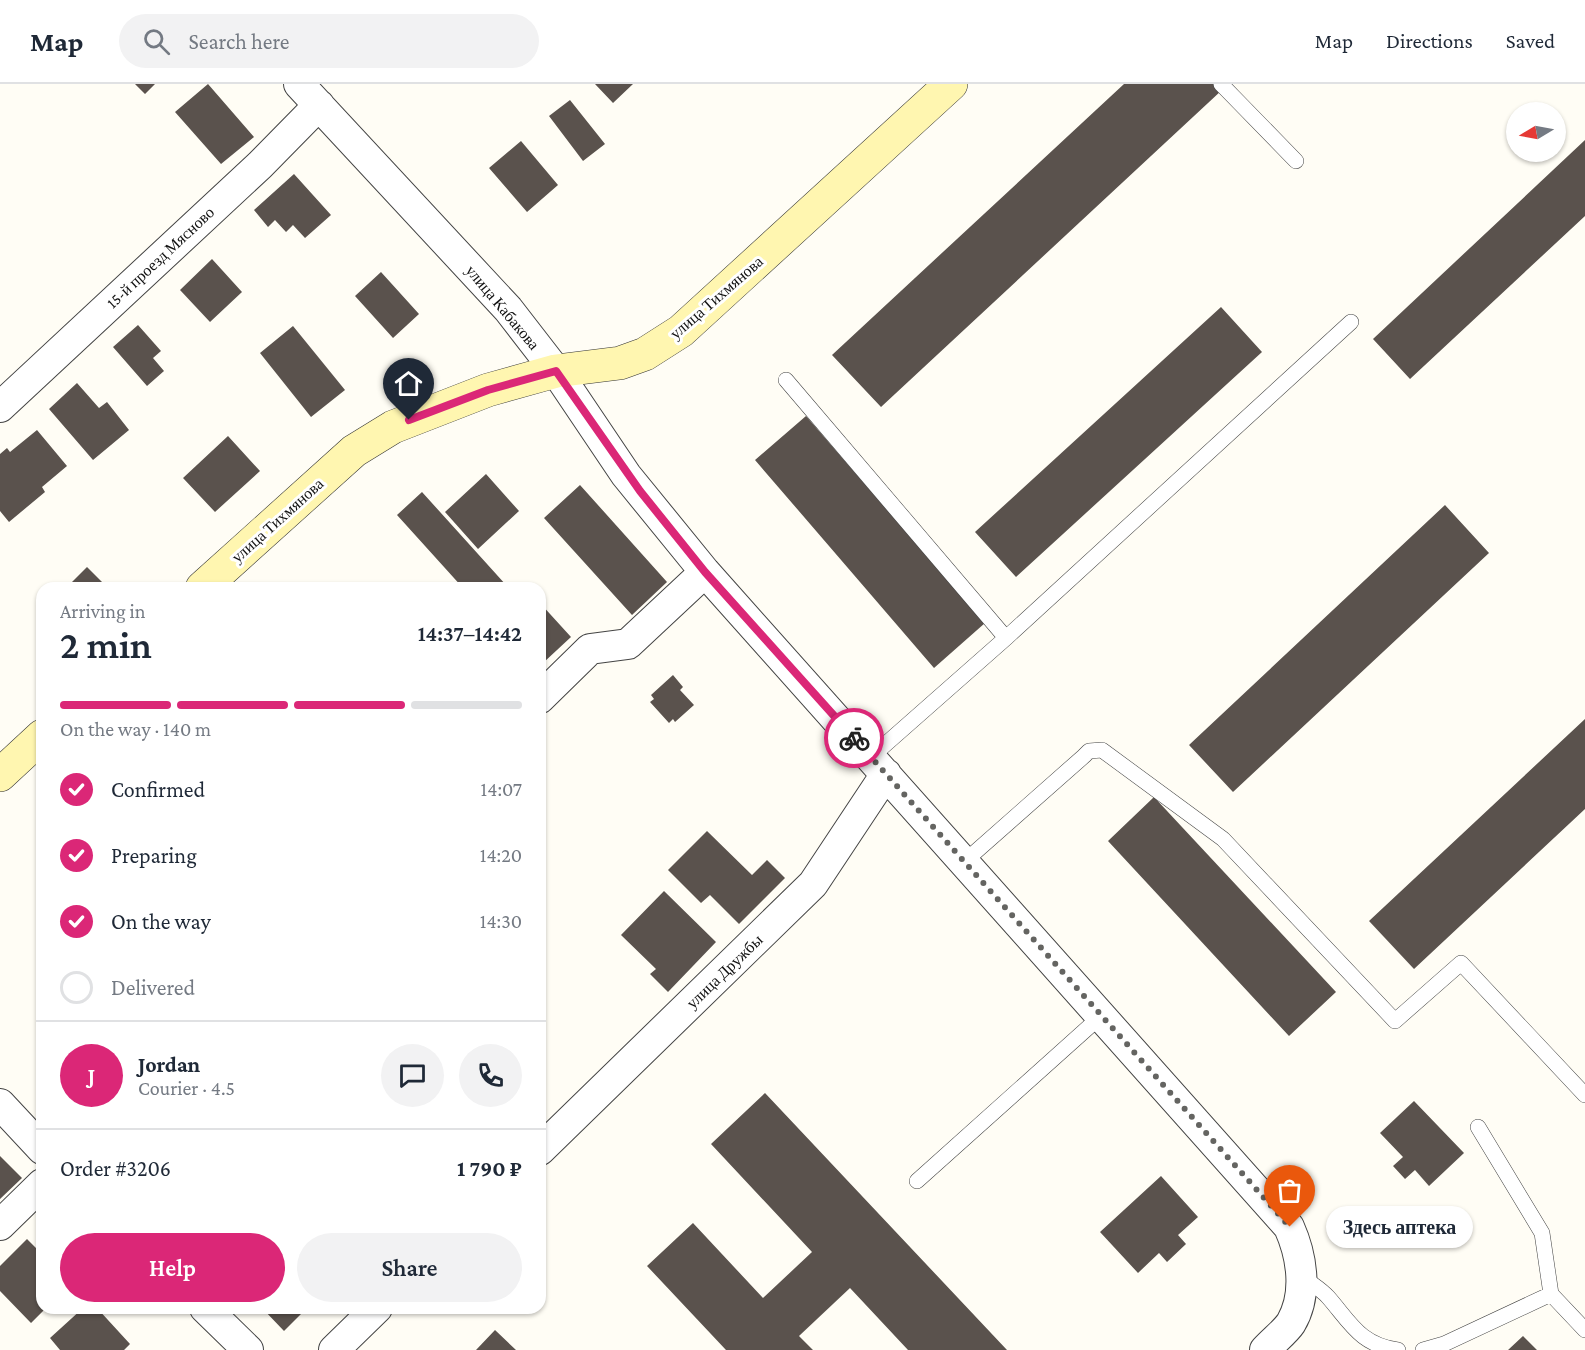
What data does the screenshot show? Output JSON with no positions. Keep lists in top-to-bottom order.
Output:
{
  "streets": {
    "street": [
      "15-й проезд Мясново",
      "улица Тихмянова",
      "улица Кабакова",
      "улица Дружбы"
    ]
  },
  "crossings": [
    ["15-й проезд Мясново", "улица Кабакова"],
    ["улица Тихмянова", "улица Кабакова"],
    ["улица Кабакова", "улица Дружбы"]
  ],
  "places": ["Здесь аптека"],
  "north": "left",
  "page": {
    "header": "Map",
    "search": "Search here",
    "nav": ["Map", "Directions", "Saved"],
    "heading": ["2 min", "Arriving in", "14:37–14:42"],
    "panel": [
      "Jordan",
      "Courier · 4.5",
      "Order #3206",
      "1 790 ₽"
    ],
    "bar": "On the way · 140 m",
    "list": [
      ["Confirmed", "14:07"],
      ["Preparing", "14:20"],
      ["On the way", "14:30"],
      "Delivered"
    ],
    "round": "J",
    "bubble": "Здесь аптека",
    "buttons": ["Help", "Share"]
  }
}
